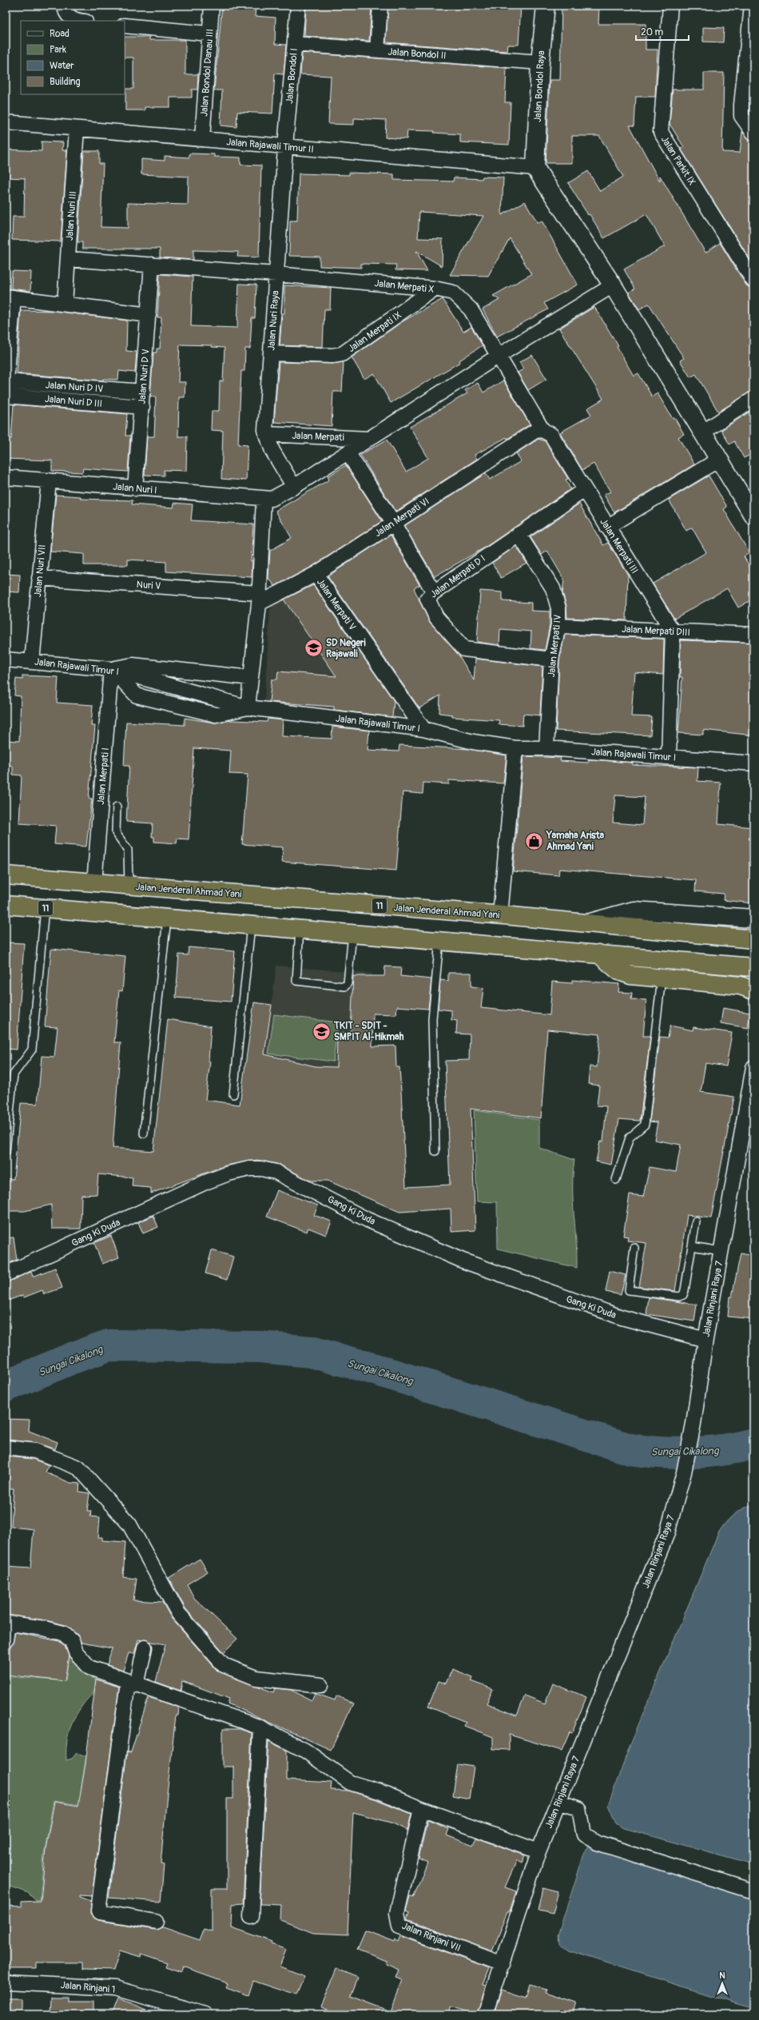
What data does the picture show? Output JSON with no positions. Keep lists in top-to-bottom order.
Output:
{
  "streets": {
    "highway": ["Jalan Jenderal Ahmad Yani", "11"],
    "street": [
      "Jalan Bondol II",
      "Jalan Bondol Danau III",
      "Jalan Bondol I",
      "Jalan Bondol Raya",
      "Jalan Rajawali Timur II",
      "Jalan Parkit IX",
      "Jalan Nuri III",
      "Jalan Merpati X",
      "Jalan Nuri Raya",
      "Jalan Merpati IX",
      "Jalan Nuri D V",
      "Jalan Nuri D IV",
      "Jalan Nuri D III",
      "Jalan Merpati",
      "Jalan Nuri I",
      "Jalan Merpati VI",
      "Jalan Merpati III",
      "Jalan Nuri VII",
      "Jalan Merpati D I",
      "Nuri V",
      "Jalan Merpati V",
      "Jalan Merpati DIII",
      "Jalan Merpati IV",
      "Jalan Rajawali Timur I",
      "Jalan Merpati I",
      "Gang Ki Duda",
      "Jalan Rinjani Raya 7",
      "Jalan Rinjani VII",
      "Jalan Rinjani 1"
    ]
  },
  "crossings": [
    ["Jalan Bondol II", "Jalan Bondol I"],
    ["Jalan Bondol II", "Jalan Bondol Raya"],
    ["Jalan Bondol Danau III", "Jalan Rajawali Timur II"],
    ["Jalan Bondol I", "Jalan Rajawali Timur II"],
    ["Jalan Bondol I", "Jalan Nuri Raya"],
    ["Jalan Bondol Raya", "Jalan Rajawali Timur II"],
    ["Jalan Rajawali Timur II", "Jalan Nuri III"],
    ["Jalan Rajawali Timur II", "Jalan Nuri Raya"],
    ["Jalan Nuri III", "Jalan Merpati X"],
    ["Jalan Merpati X", "Jalan Nuri Raya"],
    ["Jalan Merpati X", "Jalan Merpati IX"],
    ["Jalan Merpati X", "Jalan Nuri D V"],
    ["Jalan Merpati X", "Jalan Nuri I"],
    ["Jalan Merpati X", "Jalan Merpati III"],
    ["Jalan Nuri Raya", "Jalan Merpati IX"],
    ["Jalan Nuri Raya", "Jalan Merpati"],
    ["Jalan Nuri Raya", "Jalan Nuri I"],
    ["Jalan Nuri D V", "Jalan Nuri D IV"],
    ["Jalan Nuri D V", "Jalan Nuri D III"],
    ["Jalan Nuri D V", "Jalan Nuri I"],
    ["Jalan Merpati", "Jalan Nuri I"],
    ["Jalan Nuri I", "Jalan Merpati III"],
    ["Jalan Nuri I", "Jalan Nuri VII"],
    ["Jalan Merpati VI", "Jalan Merpati III"],
    ["Jalan Merpati VI", "Nuri V"],
    ["Jalan Merpati VI", "Jalan Merpati V"],
    ["Jalan Merpati III", "Jalan Merpati D I"],
    ["Jalan Merpati III", "Jalan Merpati DIII"],
    ["Jalan Nuri VII", "Nuri V"],
    ["Jalan Nuri VII", "Jalan Rajawali Timur I"],
    ["Jalan Merpati D I", "Jalan Merpati IV"],
    ["Jalan Merpati V", "Jalan Rajawali Timur I"],
    ["Jalan Merpati DIII", "Jalan Merpati IV"],
    ["Jalan Merpati IV", "Jalan Rajawali Timur I"],
    ["Jalan Rajawali Timur I", "Jalan Merpati I"],
    ["Jalan Merpati I", "Jalan Jenderal Ahmad Yani"],
    ["Gang Ki Duda", "Jalan Rinjani Raya 7"],
    ["Jalan Rinjani Raya 7", "Jalan Rinjani VII"]
  ],
  "water": ["Sungai Cikalong"],
  "places": {
    "school or university": ["SD Negeri Rajawali", "TKIT - SDIT - SMPIT Al-Hikmah"],
    "shop": ["Yamaha Arista Ahmad Yani"]
  },
  "legend": [
    "Road",
    "Park",
    "Water",
    "Building"
  ],
  "scale_bar": "20 m",
  "north": "top"
}
